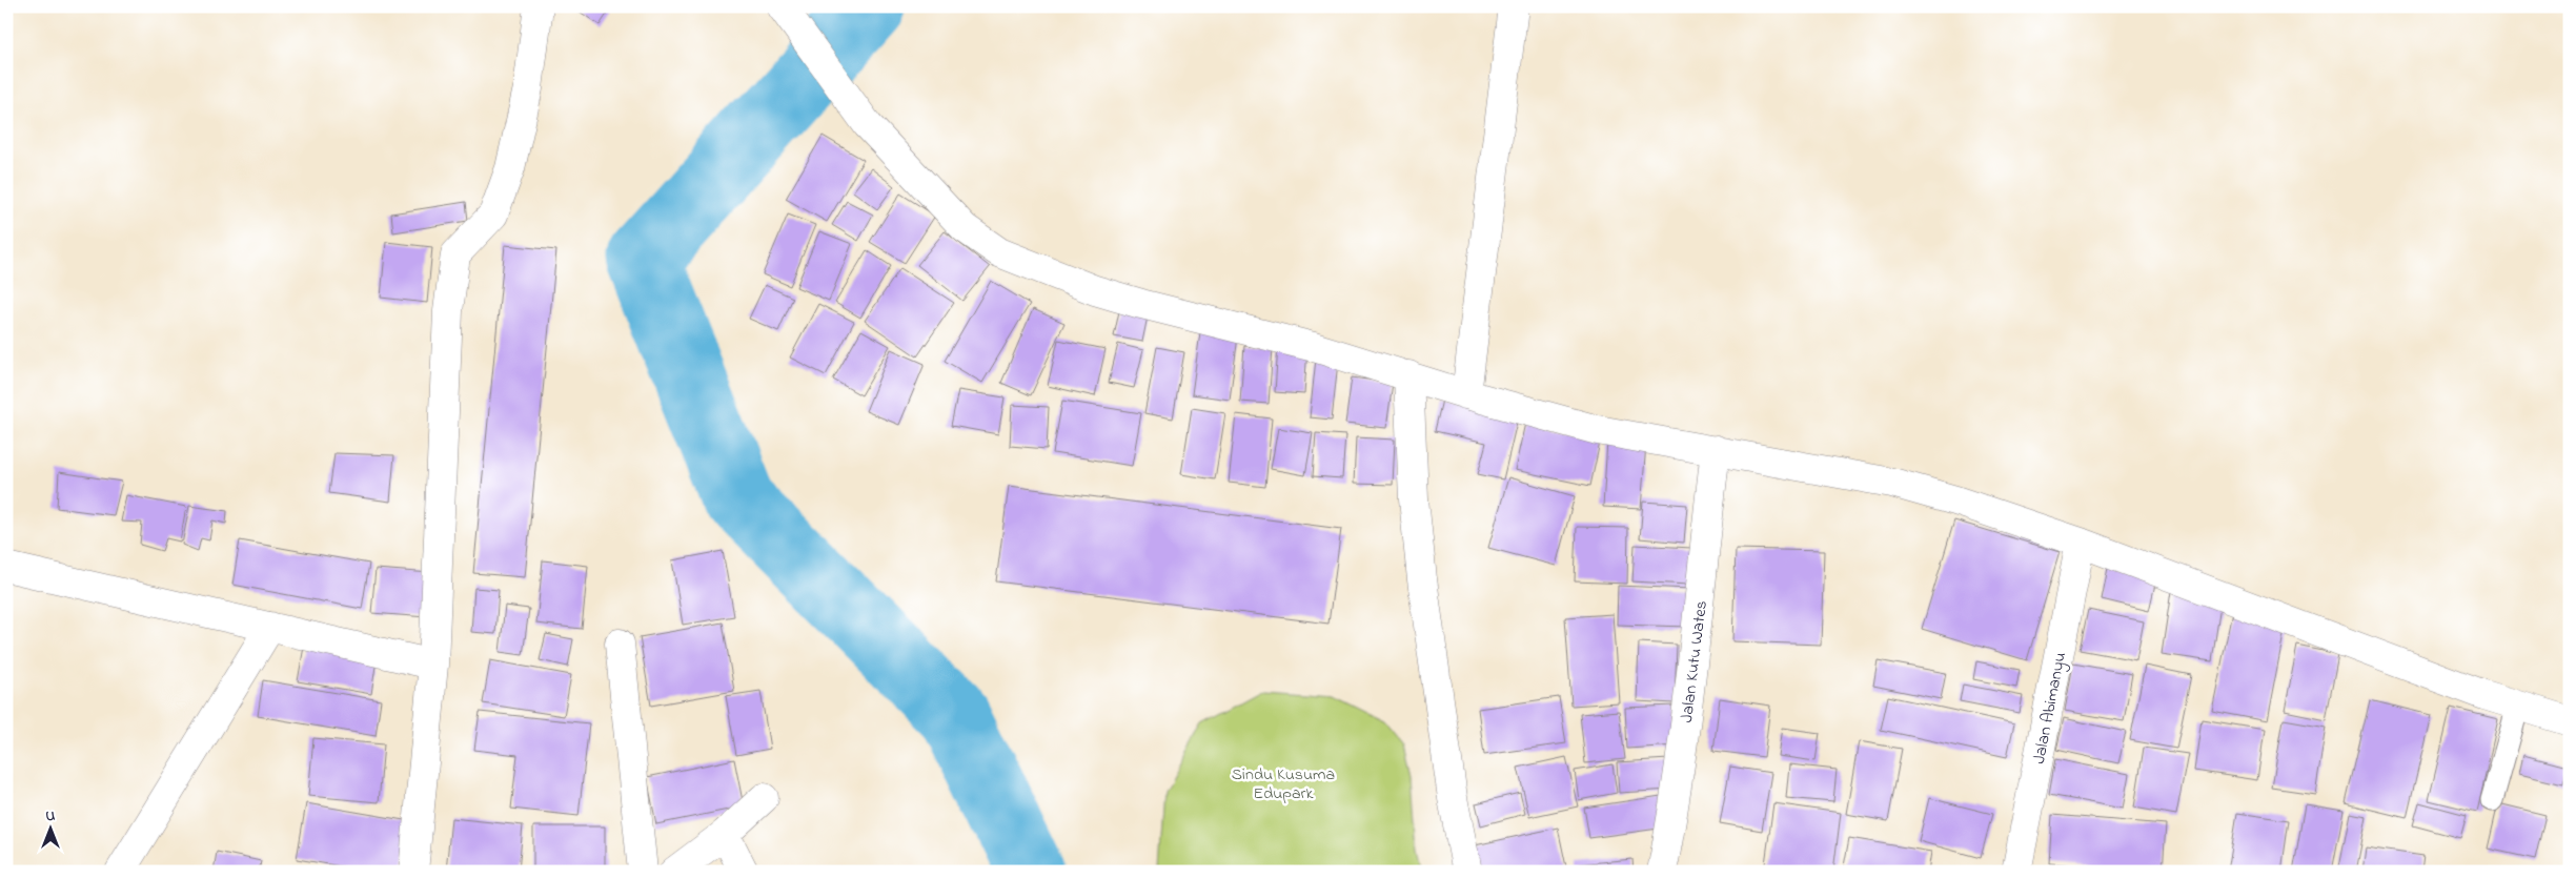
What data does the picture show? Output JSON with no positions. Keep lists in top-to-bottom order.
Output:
{
  "streets": {
    "street": ["Jalan Kutu Wates", "Jalan Abimanyu"]
  },
  "parks": ["Sindu Kusuma Edupark"],
  "north": "top"
}
